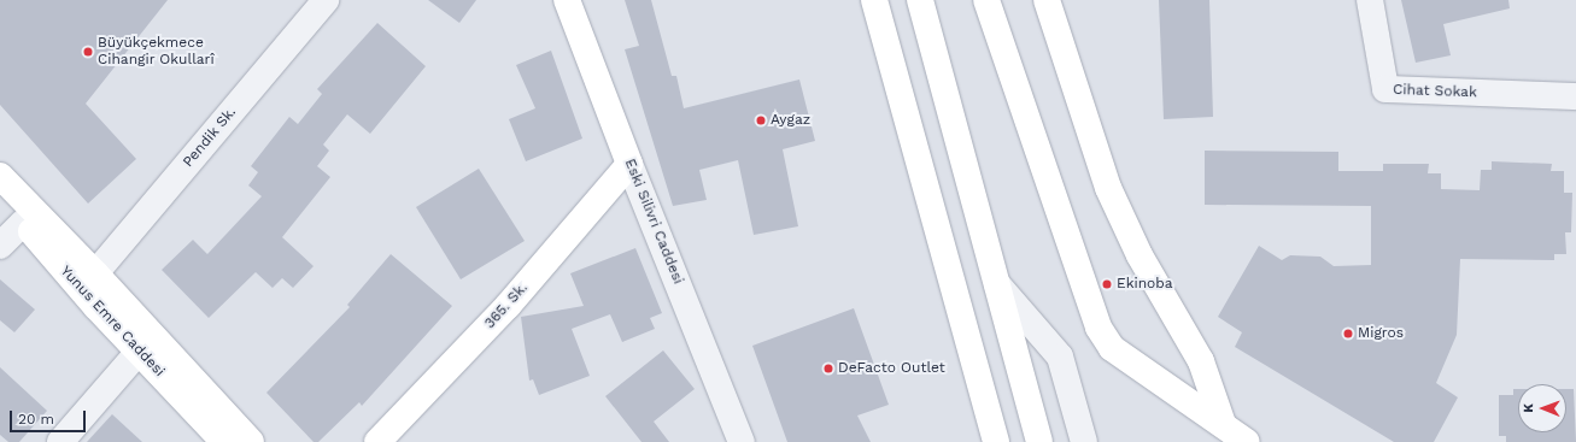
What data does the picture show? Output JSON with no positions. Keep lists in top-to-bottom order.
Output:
{
  "streets": {
    "main road": ["Eski Silivri Caddesi", "365. Sk.", "Yunus Emre Caddesi"],
    "street": ["Cihat Sokak", "Pendik Sk."]
  },
  "crossings": [
    ["Eski Silivri Caddesi", "365. Sk."]
  ],
  "places": [
    "Büyükçekmece Cihangir Okullarî",
    "Aygaz",
    "Ekinoba",
    "Migros",
    "DeFacto Outlet"
  ],
  "scale_bar": "20 m",
  "north": "left"
}
